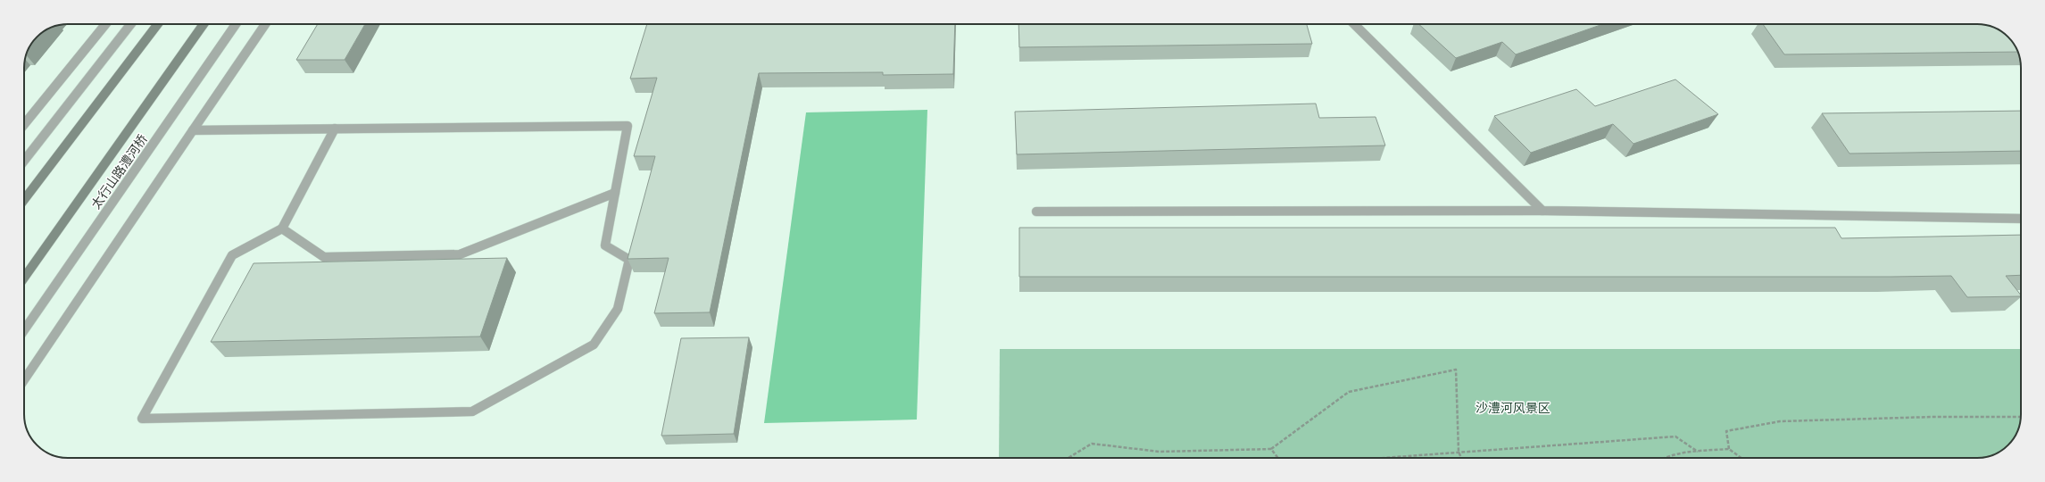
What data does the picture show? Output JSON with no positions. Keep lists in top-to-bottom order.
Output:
{
  "streets": {
    "main road": ["太行山路澧河桥"]
  },
  "parks": ["沙澧河风景区"]
}
